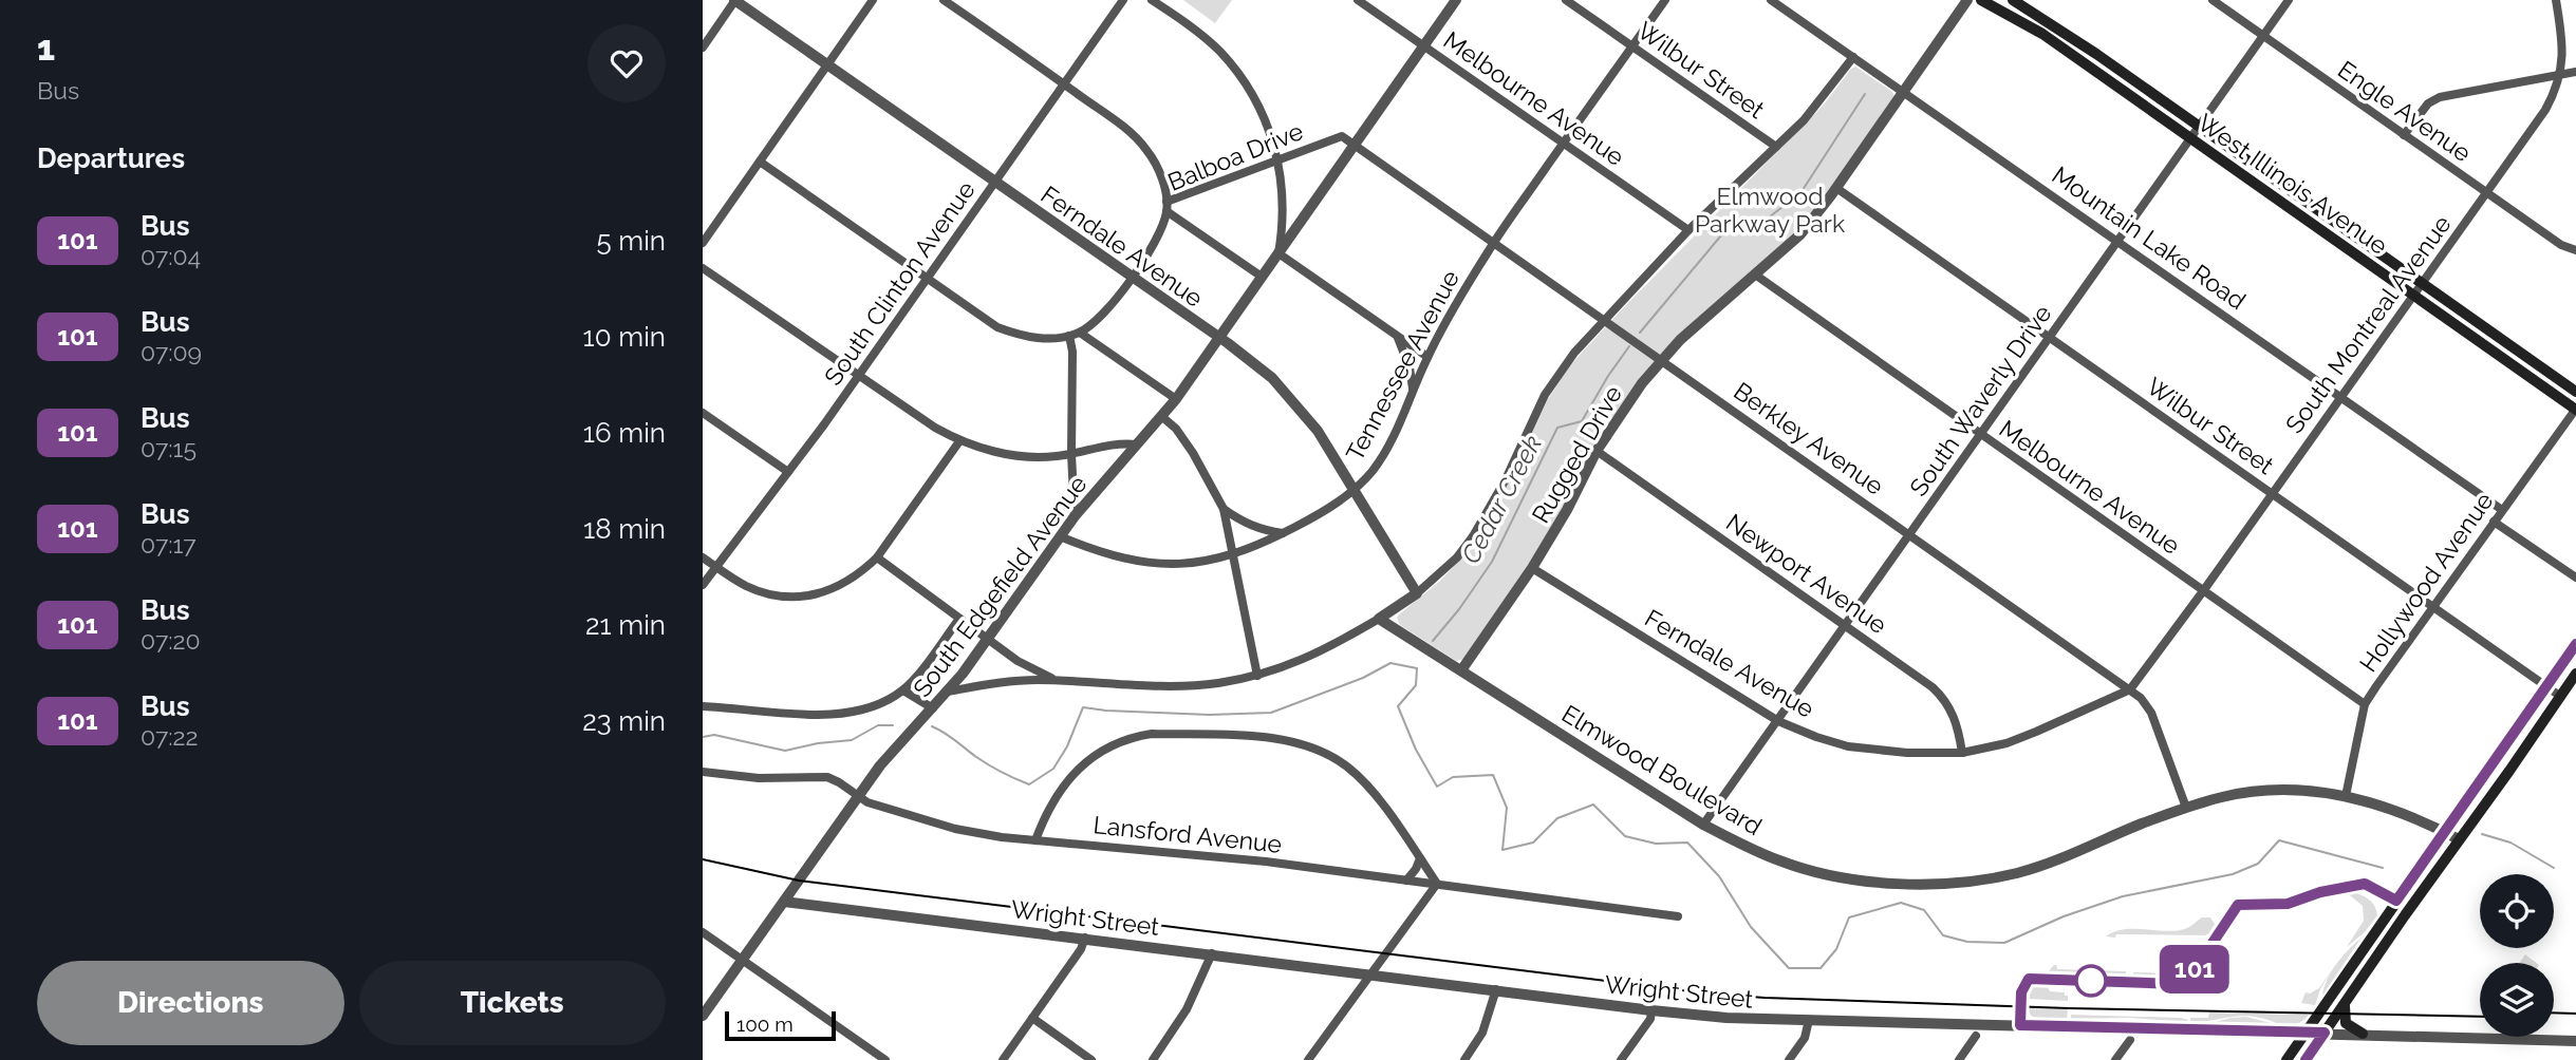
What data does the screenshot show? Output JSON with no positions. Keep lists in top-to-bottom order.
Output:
{
  "streets": {
    "main road": ["West Illinois Avenue"],
    "street": [
      "Wilbur Street",
      "Melbourne Avenue",
      "Engle Avenue",
      "Balboa Drive",
      "Mountain Lake Road",
      "Ferndale Avenue",
      "South Clinton Avenue",
      "South Montreal Avenue",
      "Tennessee Avenue",
      "South Waverly Drive",
      "Berkley Avenue",
      "Rugged Drive",
      "Newport Avenue",
      "Hollywood Avenue",
      "South Edgefield Avenue",
      "Elmwood Boulevard",
      "Lansford Avenue",
      "Wright Street"
    ]
  },
  "crossings": [
    ["Wilbur Street", "South Montreal Avenue"],
    ["Wilbur Street", "Tennessee Avenue"],
    ["Wilbur Street", "South Waverly Drive"],
    ["Wilbur Street", "Rugged Drive"],
    ["Wilbur Street", "Hollywood Avenue"],
    ["Melbourne Avenue", "South Montreal Avenue"],
    ["Melbourne Avenue", "Tennessee Avenue"],
    ["Melbourne Avenue", "South Waverly Drive"],
    ["Melbourne Avenue", "Rugged Drive"],
    ["Melbourne Avenue", "Hollywood Avenue"],
    ["Melbourne Avenue", "South Edgefield Avenue"],
    ["Engle Avenue", "South Montreal Avenue"],
    ["Engle Avenue", "South Waverly Drive"],
    ["Balboa Drive", "Ferndale Avenue"],
    ["Balboa Drive", "South Clinton Avenue"],
    ["Balboa Drive", "Berkley Avenue"],
    ["Balboa Drive", "South Edgefield Avenue"],
    ["West Illinois Avenue", "South Montreal Avenue"],
    ["West Illinois Avenue", "South Waverly Drive"],
    ["West Illinois Avenue", "Hollywood Avenue"],
    ["Mountain Lake Road", "South Montreal Avenue"],
    ["Mountain Lake Road", "South Waverly Drive"],
    ["Mountain Lake Road", "Rugged Drive"],
    ["Mountain Lake Road", "Hollywood Avenue"],
    ["Ferndale Avenue", "South Clinton Avenue"],
    ["Ferndale Avenue", "South Montreal Avenue"],
    ["Ferndale Avenue", "Tennessee Avenue"],
    ["Ferndale Avenue", "South Waverly Drive"],
    ["Ferndale Avenue", "Berkley Avenue"],
    ["Ferndale Avenue", "Rugged Drive"],
    ["Ferndale Avenue", "Newport Avenue"],
    ["Ferndale Avenue", "South Edgefield Avenue"],
    ["South Montreal Avenue", "Berkley Avenue"],
    ["Tennessee Avenue", "Berkley Avenue"],
    ["Tennessee Avenue", "South Edgefield Avenue"],
    ["South Waverly Drive", "Berkley Avenue"],
    ["South Waverly Drive", "Newport Avenue"],
    ["South Waverly Drive", "Elmwood Boulevard"],
    ["Berkley Avenue", "Rugged Drive"],
    ["Berkley Avenue", "South Edgefield Avenue"],
    ["Berkley Avenue", "Elmwood Boulevard"],
    ["Rugged Drive", "Newport Avenue"],
    ["Rugged Drive", "Elmwood Boulevard"],
    ["Hollywood Avenue", "Elmwood Boulevard"],
    ["South Edgefield Avenue", "Lansford Avenue"],
    ["South Edgefield Avenue", "Wright Street"]
  ],
  "water": ["Cedar Creek"],
  "parks": ["Elmwood Parkway Park"],
  "lines": ["bus line 101"],
  "scale_bar": "100 m",
  "page": {
    "heading": [
      ["1", "Bus"],
      "Departures"
    ],
    "on_map": "101",
    "list": [
      {
        "mark": "101",
        "name": "Bus",
        "note": "07:04",
        "value": "5 min"
      },
      {
        "mark": "101",
        "name": "Bus",
        "note": "07:09",
        "value": "10 min"
      },
      {
        "mark": "101",
        "name": "Bus",
        "note": "07:15",
        "value": "16 min"
      },
      {
        "mark": "101",
        "name": "Bus",
        "note": "07:17",
        "value": "18 min"
      },
      {
        "mark": "101",
        "name": "Bus",
        "note": "07:20",
        "value": "21 min"
      },
      {
        "mark": "101",
        "name": "Bus",
        "note": "07:22",
        "value": "23 min"
      }
    ],
    "buttons": ["Directions", "Tickets"],
    "scale": "100 m"
  }
}
